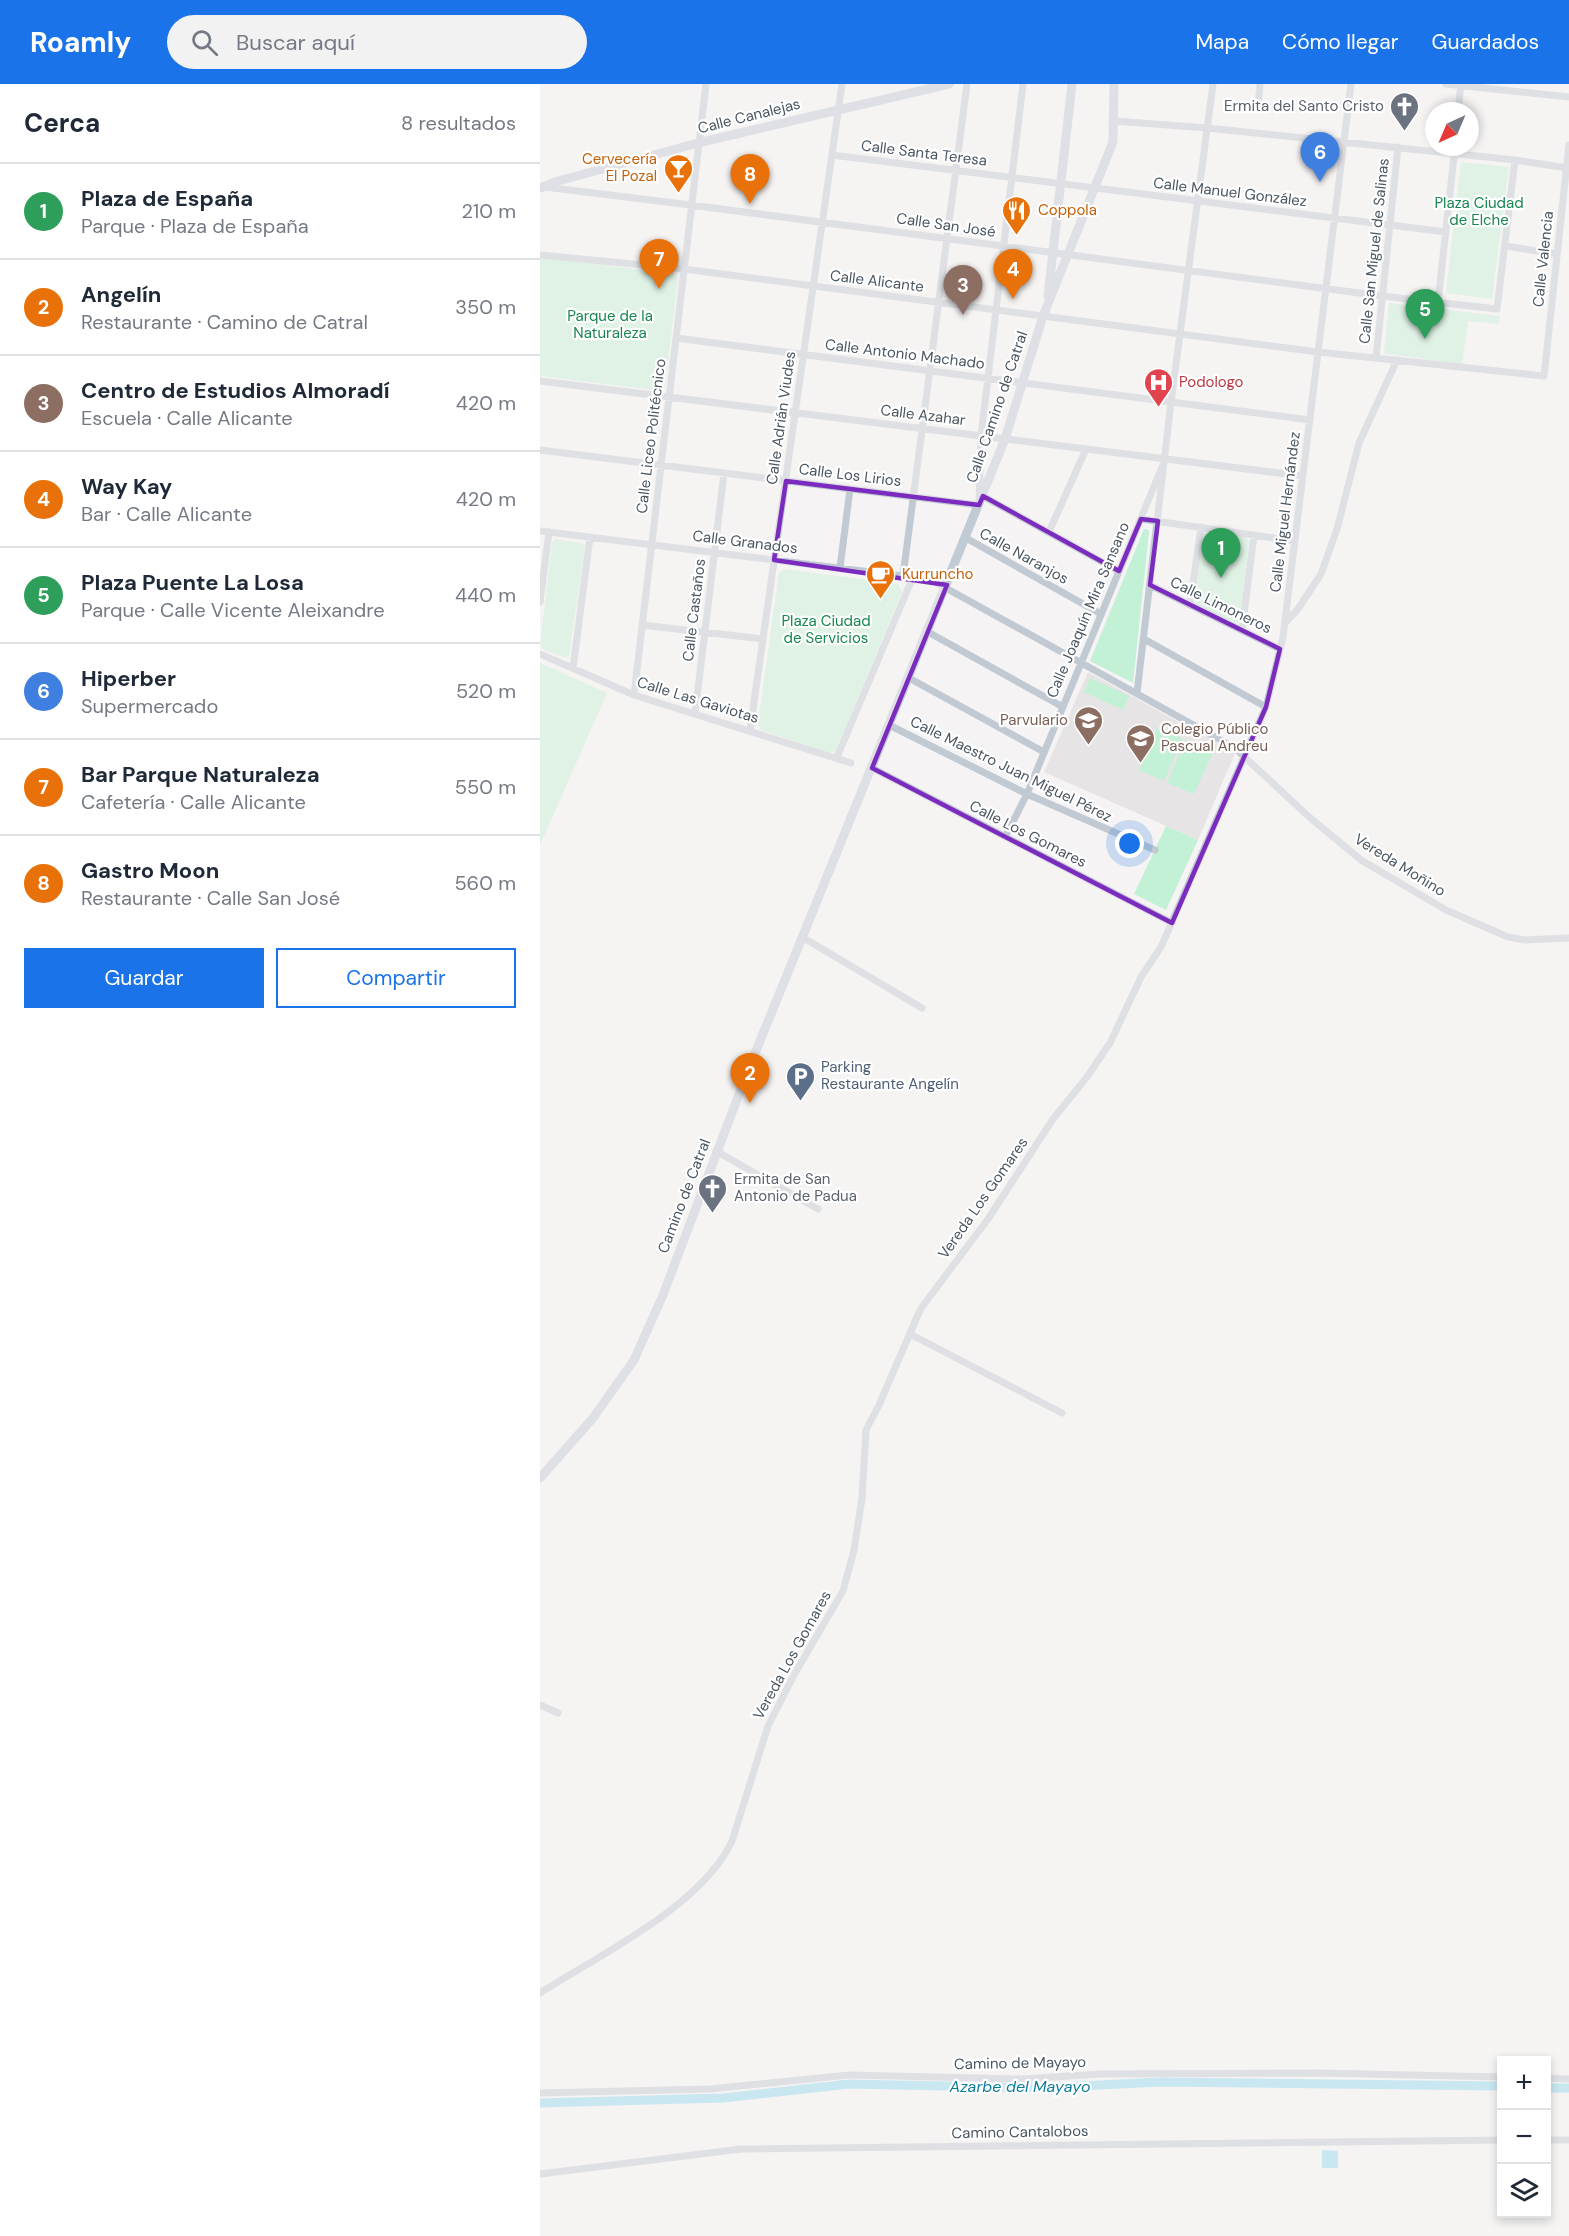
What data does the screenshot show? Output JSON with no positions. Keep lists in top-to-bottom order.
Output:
{
  "streets": {
    "street": [
      "Calle Canalejas",
      "Calle Santa Teresa",
      "Calle Manuel González",
      "Calle San José",
      "Calle San Miguel de Salinas",
      "Calle Valencia",
      "Calle Alicante",
      "Calle Antonio Machado",
      "Calle Camino de Catral",
      "Calle Azahar",
      "Calle Adrián Viudes",
      "Calle Liceo Politécnico",
      "Calle Los Lirios",
      "Calle Miguel Hernández",
      "Calle Granados",
      "Calle Naranjos",
      "Calle Limoneros",
      "Calle Castaños",
      "Calle Joaquín Mira Sansano",
      "Calle Las Gaviotas",
      "Calle Maestro Juan Miguel Pérez",
      "Calle Los Gomares",
      "Vereda Moñino",
      "Camino de Catral",
      "Vereda Los Gomares",
      "Camino de Mayayo",
      "Camino Cantalobos"
    ]
  },
  "crossings": [
    ["Calle Canalejas", "Calle San José"],
    ["Calle Canalejas", "Calle Adrián Viudes"],
    ["Calle Canalejas", "Calle Liceo Politécnico"],
    ["Calle Santa Teresa", "Calle Manuel González"],
    ["Calle Santa Teresa", "Calle Adrián Viudes"],
    ["Calle Manuel González", "Calle San Miguel de Salinas"],
    ["Calle Manuel González", "Calle Camino de Catral"],
    ["Calle Manuel González", "Calle Miguel Hernández"],
    ["Calle San José", "Calle San Miguel de Salinas"],
    ["Calle San José", "Calle Camino de Catral"],
    ["Calle San José", "Calle Adrián Viudes"],
    ["Calle San José", "Calle Liceo Politécnico"],
    ["Calle San José", "Calle Miguel Hernández"],
    ["Calle San Miguel de Salinas", "Calle Alicante"],
    ["Calle Valencia", "Calle Alicante"],
    ["Calle Alicante", "Calle Camino de Catral"],
    ["Calle Alicante", "Calle Adrián Viudes"],
    ["Calle Alicante", "Calle Liceo Politécnico"],
    ["Calle Alicante", "Calle Miguel Hernández"],
    ["Calle Antonio Machado", "Calle Camino de Catral"],
    ["Calle Antonio Machado", "Calle Adrián Viudes"],
    ["Calle Antonio Machado", "Calle Liceo Politécnico"],
    ["Calle Antonio Machado", "Calle Miguel Hernández"],
    ["Calle Camino de Catral", "Calle Azahar"],
    ["Calle Camino de Catral", "Calle Los Lirios"],
    ["Calle Camino de Catral", "Calle Granados"],
    ["Calle Camino de Catral", "Calle Naranjos"],
    ["Calle Camino de Catral", "Calle Maestro Juan Miguel Pérez"],
    ["Calle Camino de Catral", "Calle Los Gomares"],
    ["Calle Camino de Catral", "Camino de Catral"],
    ["Calle Azahar", "Calle Adrián Viudes"],
    ["Calle Azahar", "Calle Liceo Politécnico"],
    ["Calle Azahar", "Calle Miguel Hernández"],
    ["Calle Azahar", "Calle Joaquín Mira Sansano"],
    ["Calle Adrián Viudes", "Calle Los Lirios"],
    ["Calle Adrián Viudes", "Calle Granados"],
    ["Calle Adrián Viudes", "Calle Las Gaviotas"],
    ["Calle Liceo Politécnico", "Calle Los Lirios"],
    ["Calle Liceo Politécnico", "Calle Granados"],
    ["Calle Liceo Politécnico", "Calle Las Gaviotas"],
    ["Calle Los Lirios", "Calle Castaños"],
    ["Calle Miguel Hernández", "Calle Limoneros"],
    ["Calle Miguel Hernández", "Calle Los Gomares"],
    ["Calle Miguel Hernández", "Vereda Moñino"],
    ["Calle Miguel Hernández", "Vereda Los Gomares"],
    ["Calle Granados", "Calle Castaños"],
    ["Calle Granados", "Calle Joaquín Mira Sansano"],
    ["Calle Granados", "Vereda Moñino"],
    ["Calle Naranjos", "Calle Joaquín Mira Sansano"],
    ["Calle Castaños", "Calle Las Gaviotas"],
    ["Calle Joaquín Mira Sansano", "Calle Maestro Juan Miguel Pérez"],
    ["Calle Joaquín Mira Sansano", "Calle Los Gomares"],
    ["Calle Joaquín Mira Sansano", "Vereda Moñino"],
    ["Calle Los Gomares", "Camino de Catral"],
    ["Calle Los Gomares", "Vereda Los Gomares"]
  ],
  "water": ["Azarbe del Mayayo"],
  "parks": ["Plaza Ciudad de Elche", "Parque de la Naturaleza", "Plaza Ciudad de Servicios"],
  "places": {
    "church": ["Ermita del Santo Cristo", "Ermita de San Antonio de Padua"],
    "bar": ["Cervecería El Pozal"],
    "restaurant": ["Coppola"],
    "hospital": ["Podologo"],
    "cafe": ["Kurruncho"],
    "school or university": ["Parvulario", "Colegio Público Pascual Andreu"],
    "parking": ["Parking Restaurante Angelín"]
  },
  "north": "bottom left",
  "page": {
    "header": "Roamly",
    "search": "Buscar aquí",
    "nav": ["Mapa", "Cómo llegar", "Guardados"],
    "heading": ["Cerca", "8 resultados"],
    "pins": [
      "6",
      "8",
      "7",
      "4",
      "3",
      "5",
      "1",
      "2"
    ],
    "list": [
      {
        "mark": "1",
        "name": "Plaza de España",
        "note": "Parque · Plaza de España",
        "value": "210 m"
      },
      {
        "mark": "2",
        "name": "Angelín",
        "note": "Restaurante · Camino de Catral",
        "value": "350 m"
      },
      {
        "mark": "3",
        "name": "Centro de Estudios Almoradí",
        "note": "Escuela · Calle Alicante",
        "value": "420 m"
      },
      {
        "mark": "4",
        "name": "Way Kay",
        "note": "Bar · Calle Alicante",
        "value": "420 m"
      },
      {
        "mark": "5",
        "name": "Plaza Puente La Losa",
        "note": "Parque · Calle Vicente Aleixandre",
        "value": "440 m"
      },
      {
        "mark": "6",
        "name": "Hiperber",
        "note": "Supermercado",
        "value": "520 m"
      },
      {
        "mark": "7",
        "name": "Bar Parque Naturaleza",
        "note": "Cafetería · Calle Alicante",
        "value": "550 m"
      },
      {
        "mark": "8",
        "name": "Gastro Moon",
        "note": "Restaurante · Calle San José",
        "value": "560 m"
      }
    ],
    "buttons": ["Guardar", "Compartir"],
    "map_buttons": ["+", "−"]
  }
}
